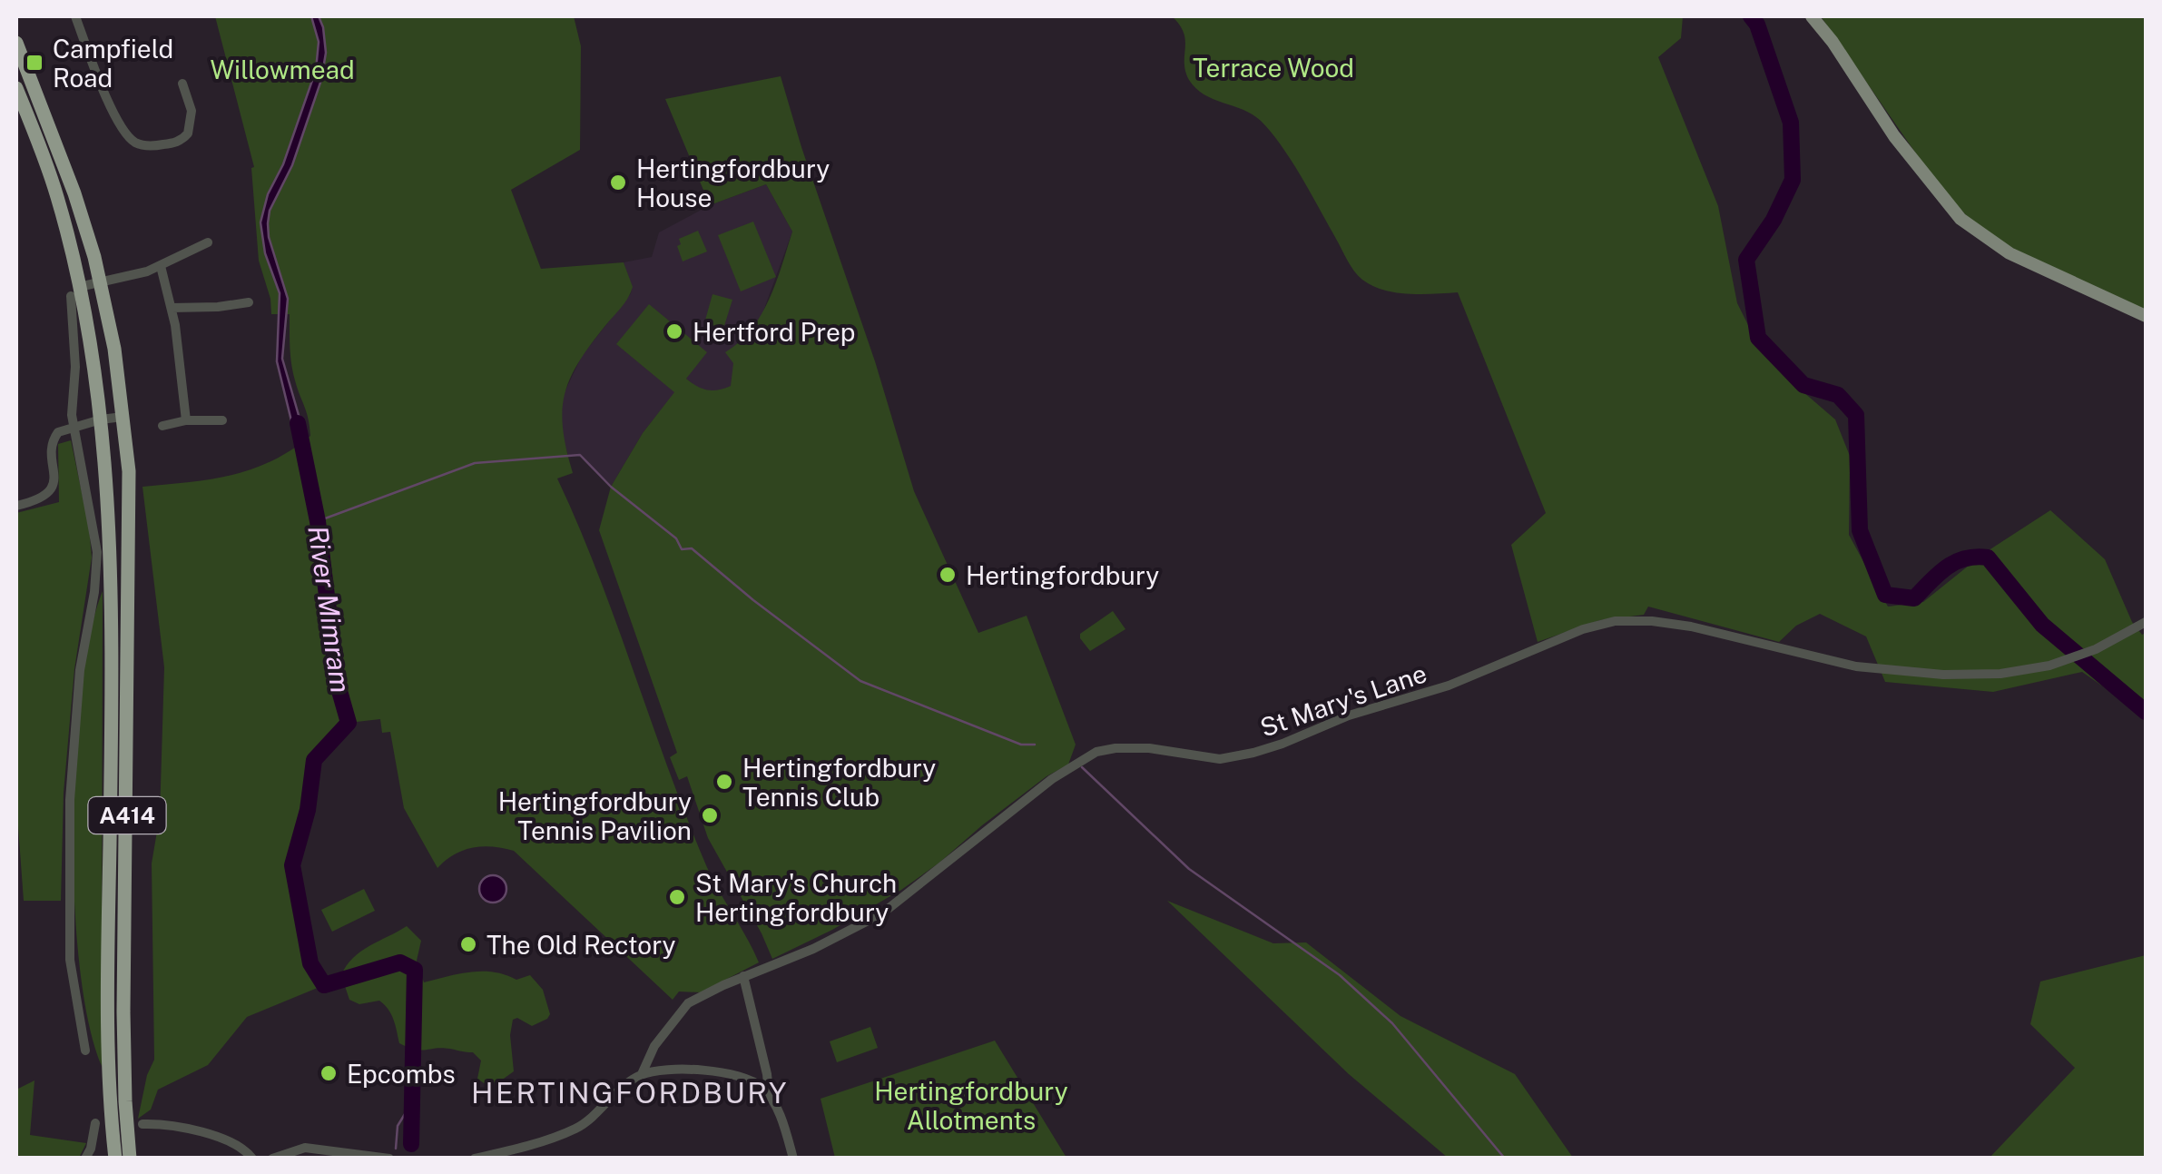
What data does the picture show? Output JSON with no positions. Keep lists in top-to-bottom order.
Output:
{
  "streets": {
    "highway": ["A414"],
    "street": ["St Mary's Lane"]
  },
  "districts": ["HERTINGFORDBURY"],
  "water": ["River Mimram"],
  "parks": ["Terrace Wood", "Willowmead", "Hertingfordbury Allotments"],
  "places": {
    "transit": ["Campfield Road"],
    "other": [
      "Hertingfordbury House",
      "Hertford Prep",
      "Hertingfordbury",
      "Hertingfordbury Tennis Club",
      "Hertingfordbury Tennis Pavilion",
      "St Mary's Church Hertingfordbury",
      "The Old Rectory",
      "Epcombs"
    ]
  }
}
